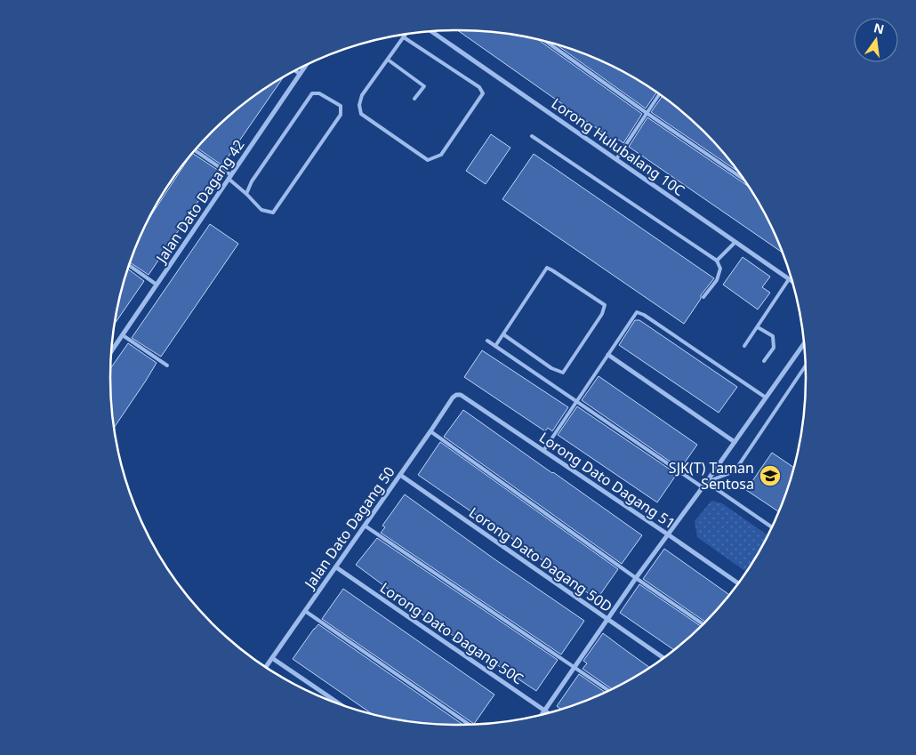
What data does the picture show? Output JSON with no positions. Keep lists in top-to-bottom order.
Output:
{
  "streets": {
    "street": [
      "Lorong Hulubalang 10C",
      "Jalan Dato Dagang 42",
      "Lorong Dato Dagang 51",
      "Jalan Dato Dagang 50",
      "Lorong Dato Dagang 50D",
      "Lorong Dato Dagang 50C"
    ]
  },
  "crossings": [
    ["Lorong Dato Dagang 51", "Jalan Dato Dagang 50"],
    ["Jalan Dato Dagang 50", "Lorong Dato Dagang 50D"],
    ["Jalan Dato Dagang 50", "Lorong Dato Dagang 50C"]
  ],
  "places": {
    "school or university": ["SJK(T) Taman Sentosa"]
  },
  "north": "top"
}
